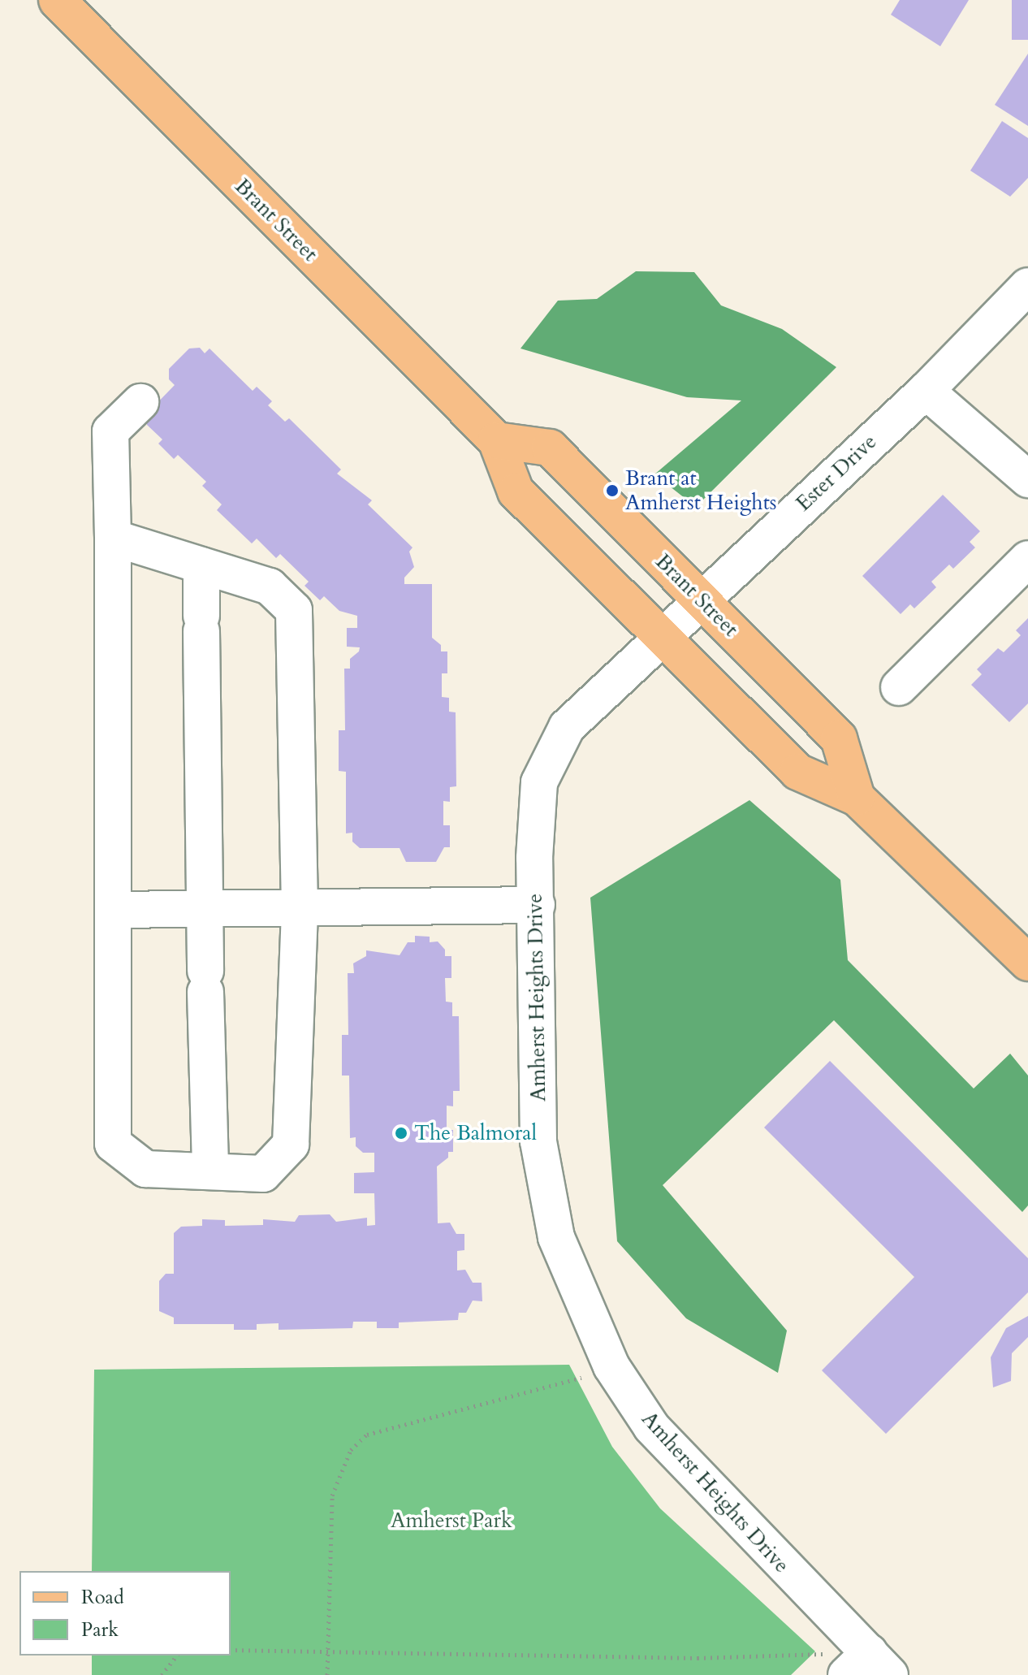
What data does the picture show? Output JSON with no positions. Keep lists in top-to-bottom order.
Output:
{
  "streets": {
    "main road": ["Brant Street"],
    "street": ["Ester Drive", "Amherst Heights Drive"]
  },
  "crossings": [
    ["Brant Street", "Ester Drive"],
    ["Brant Street", "Amherst Heights Drive"],
    ["Ester Drive", "Amherst Heights Drive"]
  ],
  "parks": ["Amherst Park"],
  "places": ["Brant at Amherst Heights", "The Balmoral"],
  "legend": ["Road", "Park"]
}
